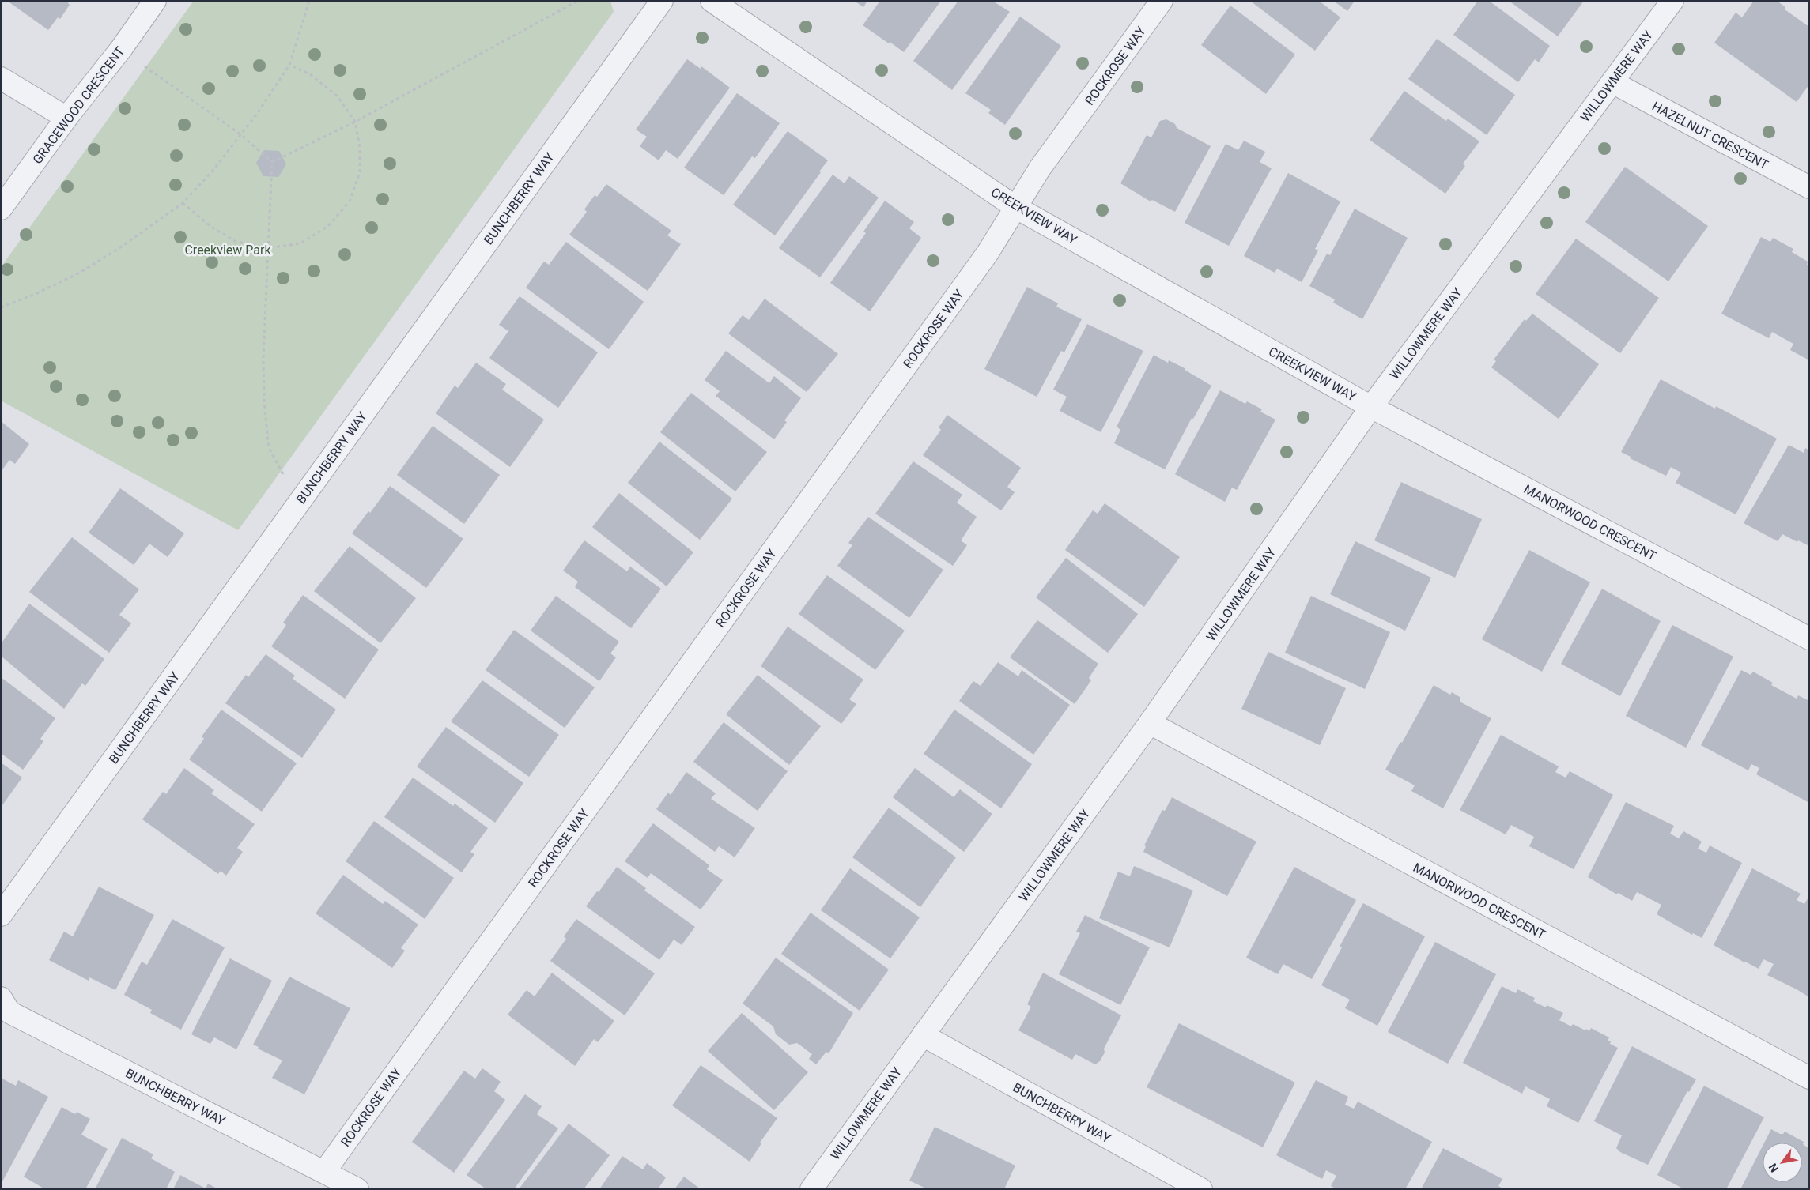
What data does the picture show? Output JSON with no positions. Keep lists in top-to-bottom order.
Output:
{
  "streets": {
    "street": [
      "ROCKROSE WAY",
      "WILLOWMERE WAY",
      "GRACEWOOD CRESCENT",
      "HAZELNUT CRESCENT",
      "BUNCHBERRY WAY",
      "CREEKVIEW WAY",
      "MANORWOOD CRESCENT"
    ]
  },
  "crossings": [
    ["ROCKROSE WAY", "BUNCHBERRY WAY"],
    ["ROCKROSE WAY", "CREEKVIEW WAY"],
    ["WILLOWMERE WAY", "HAZELNUT CRESCENT"],
    ["WILLOWMERE WAY", "BUNCHBERRY WAY"],
    ["WILLOWMERE WAY", "CREEKVIEW WAY"],
    ["WILLOWMERE WAY", "MANORWOOD CRESCENT"],
    ["CREEKVIEW WAY", "MANORWOOD CRESCENT"]
  ],
  "parks": ["Creekview Park"],
  "north": "bottom left"
}
